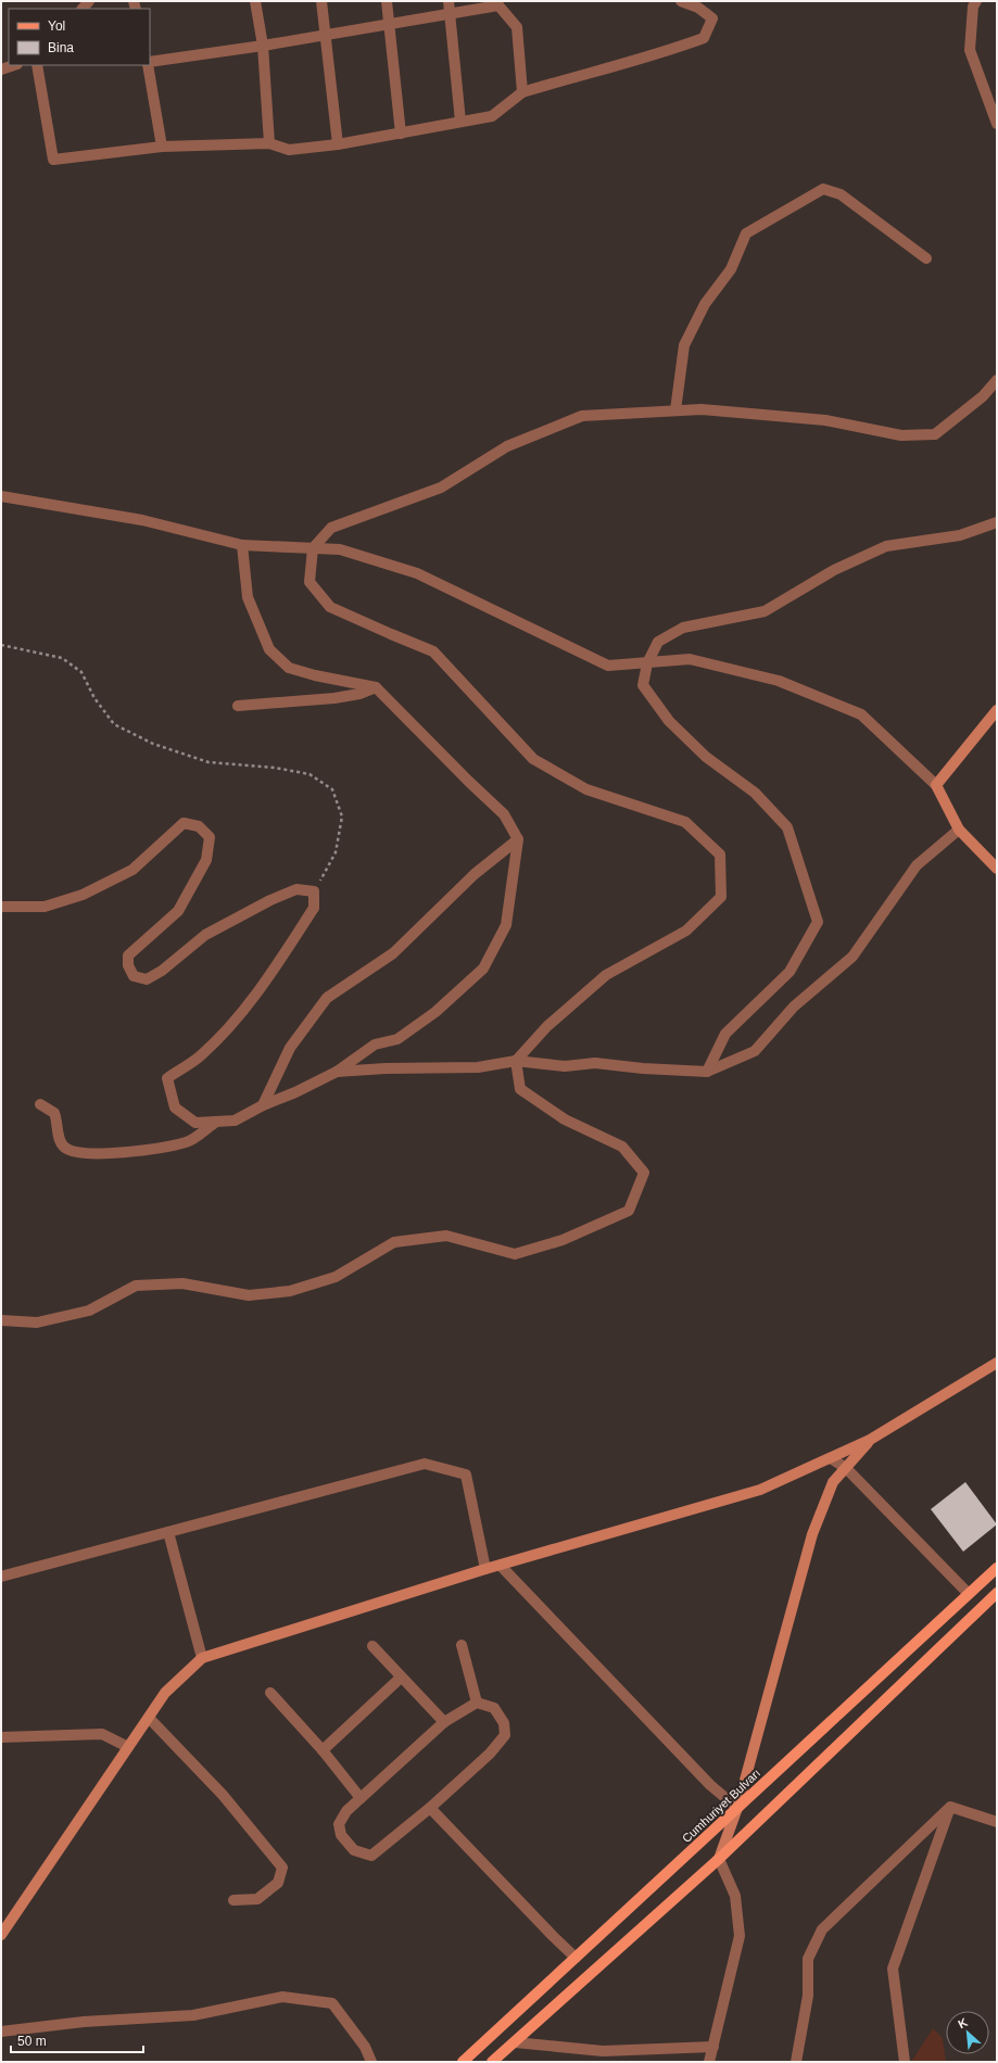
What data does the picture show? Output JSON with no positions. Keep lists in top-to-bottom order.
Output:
{
  "streets": {
    "main road": ["Cumhuriyet Bulvarı"]
  },
  "legend": ["Yol", "Bina"],
  "scale_bar": "50 m",
  "north": "top left"
}
